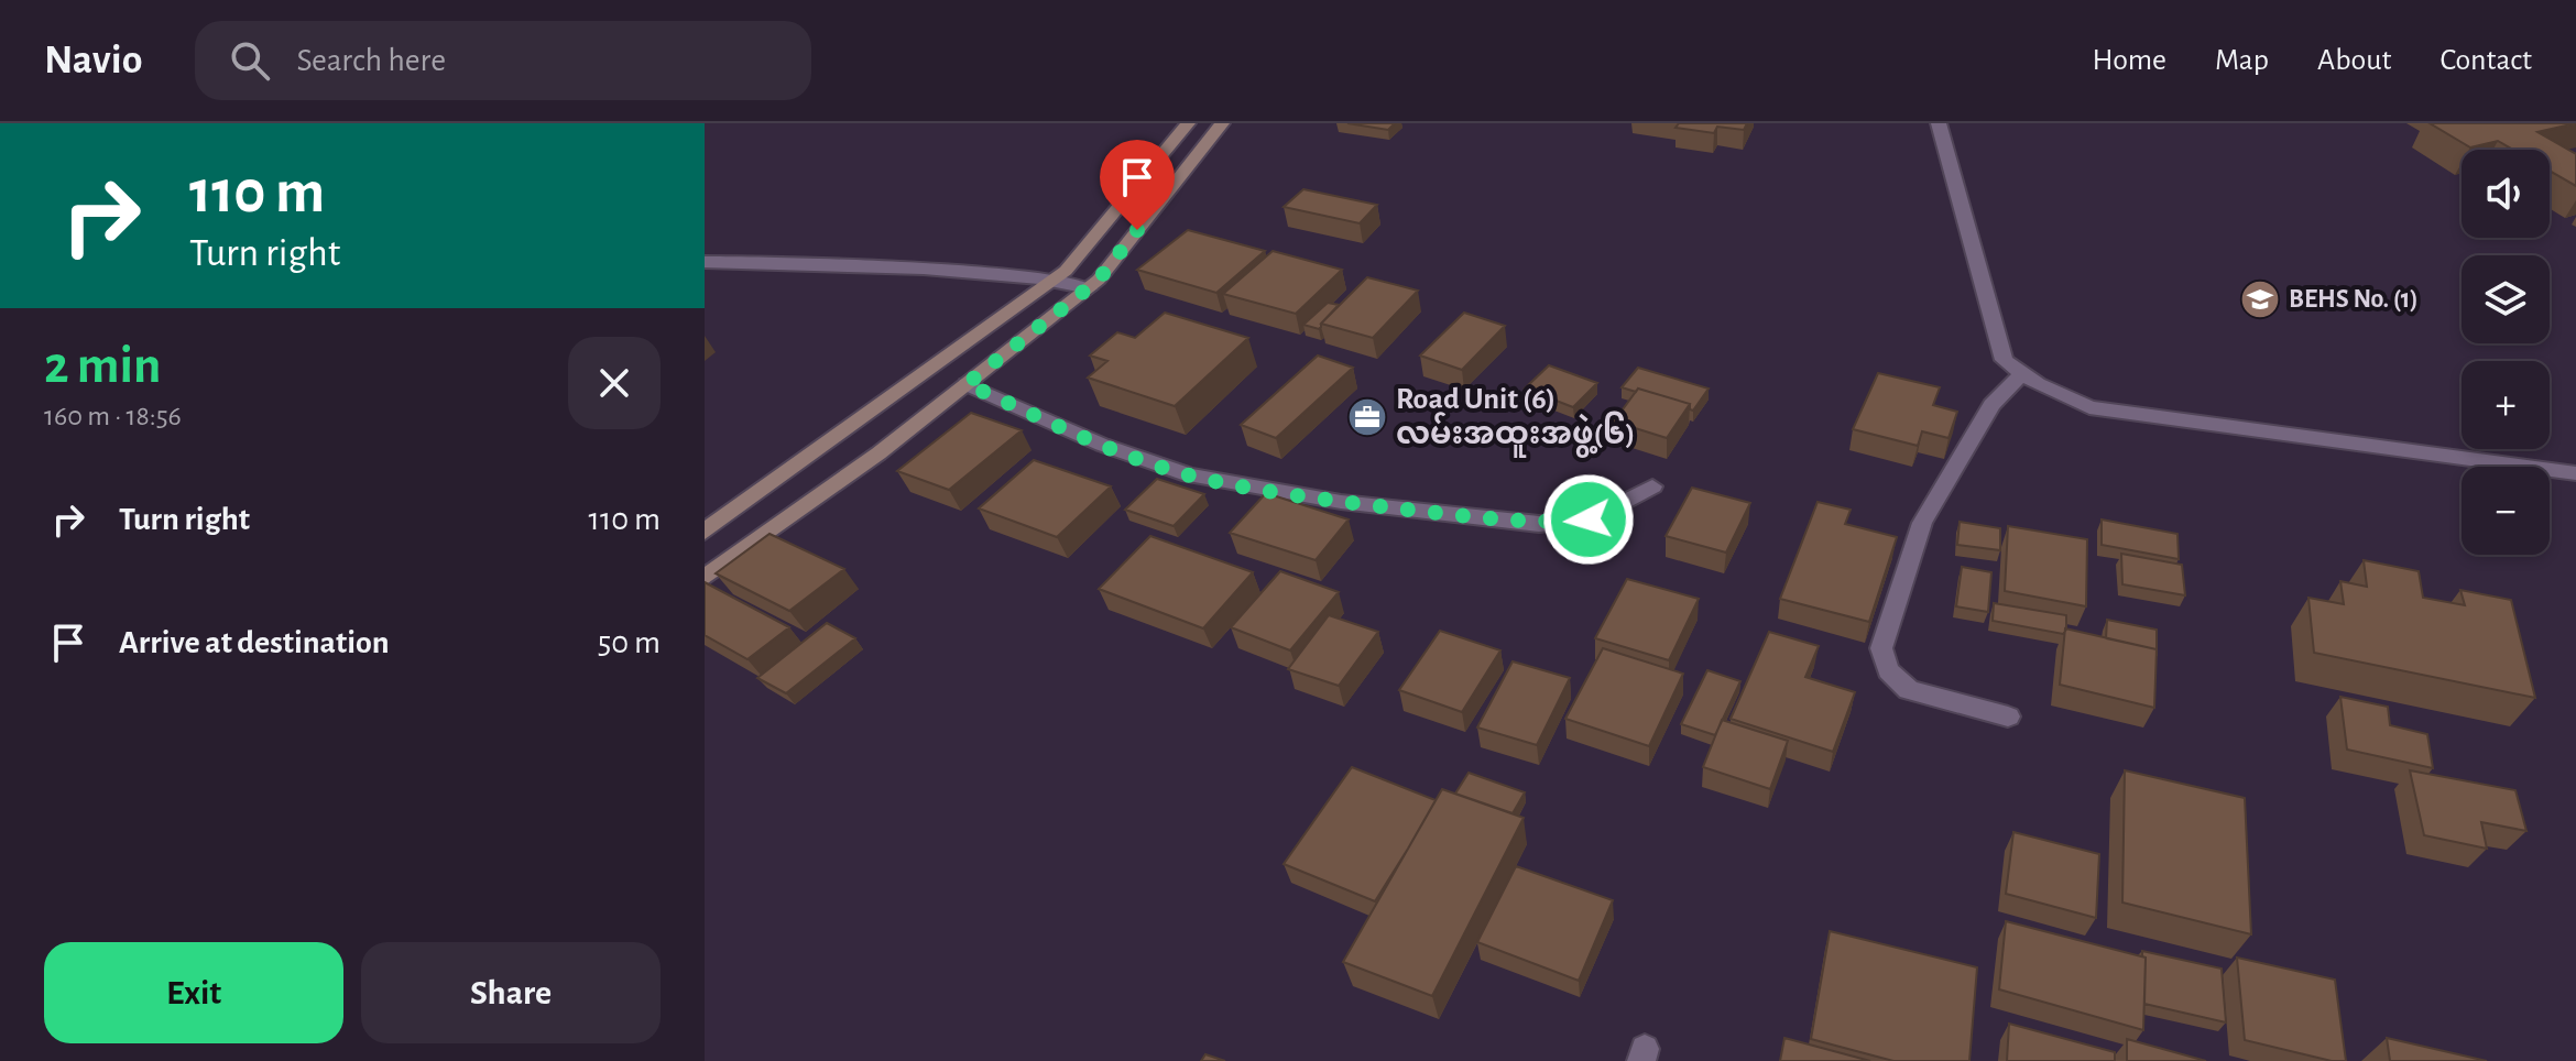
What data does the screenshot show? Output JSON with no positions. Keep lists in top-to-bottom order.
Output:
{
  "places": {
    "school or university": ["BEHS No. (1)"],
    "office": ["Road Unit (6) လမ်းအထူးအဖွဲ့(၆)"]
  },
  "page": {
    "header": "Navio",
    "search": "Search here",
    "nav": [
      "Home",
      "Map",
      "About",
      "Contact"
    ],
    "turn": ["110 m", "Turn right"],
    "map_buttons": ["+", "−"],
    "heading": ["2 min", "160 m · 18:56"],
    "list": [
      {
        "name": "Turn right",
        "value": "110 m"
      },
      {
        "name": "Arrive at destination",
        "value": "50 m"
      }
    ],
    "buttons": ["Exit", "Share"]
  }
}
